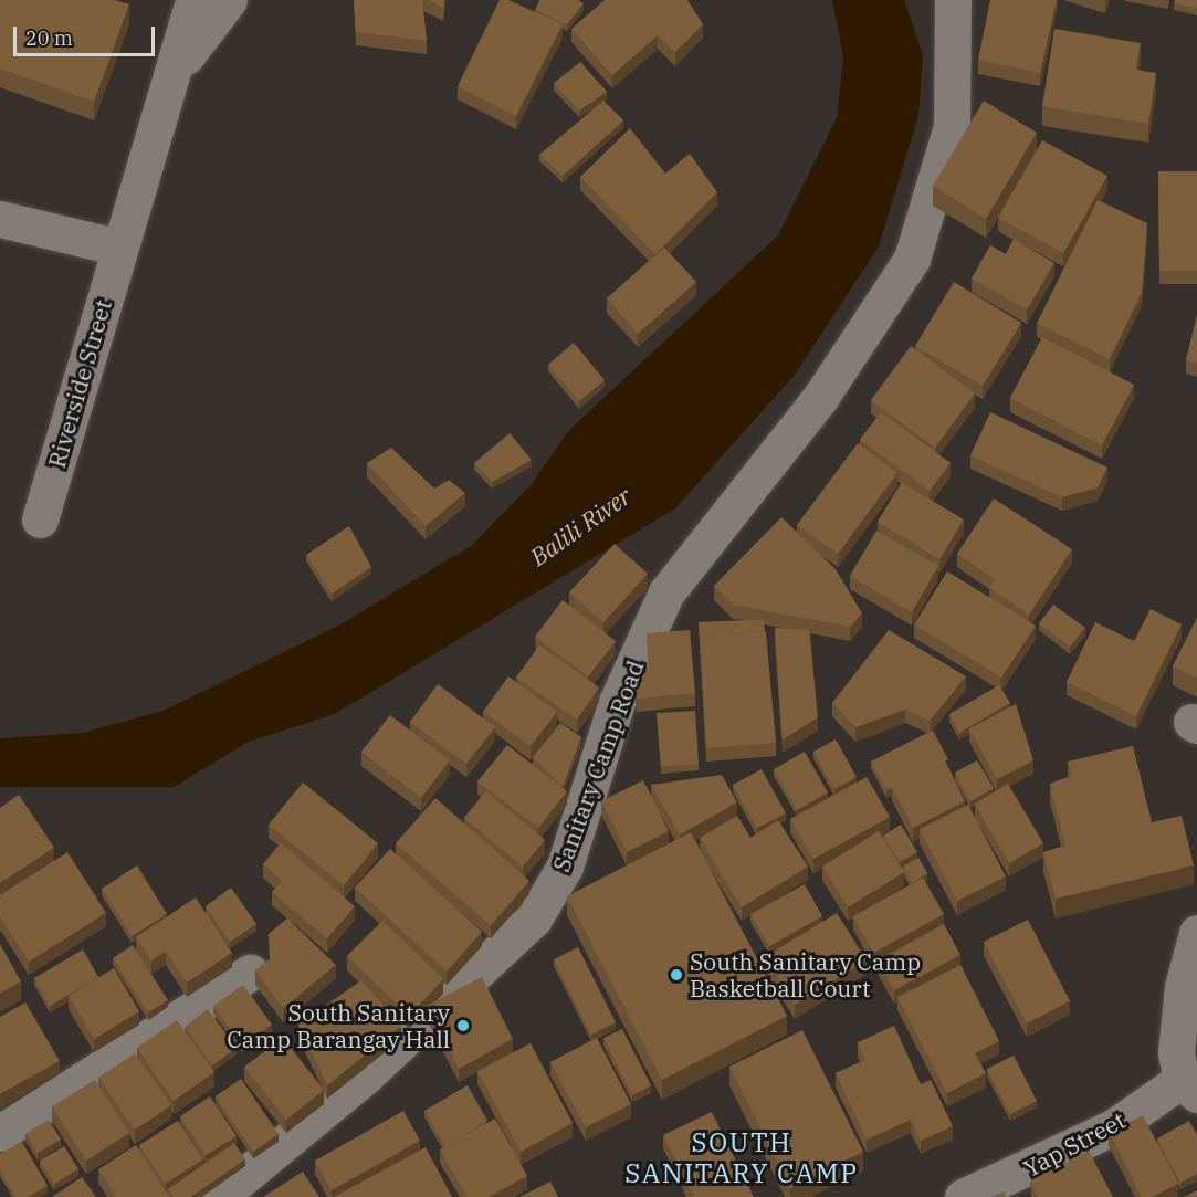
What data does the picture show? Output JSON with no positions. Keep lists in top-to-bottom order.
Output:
{
  "streets": {
    "street": ["Riverside Street", "Sanitary Camp Road", "Yap Street"]
  },
  "districts": ["SOUTH SANITARY CAMP"],
  "water": ["Balili River"],
  "places": ["South Sanitary Camp Basketball Court", "South Sanitary Camp Barangay Hall"],
  "scale_bar": "20 m"
}
